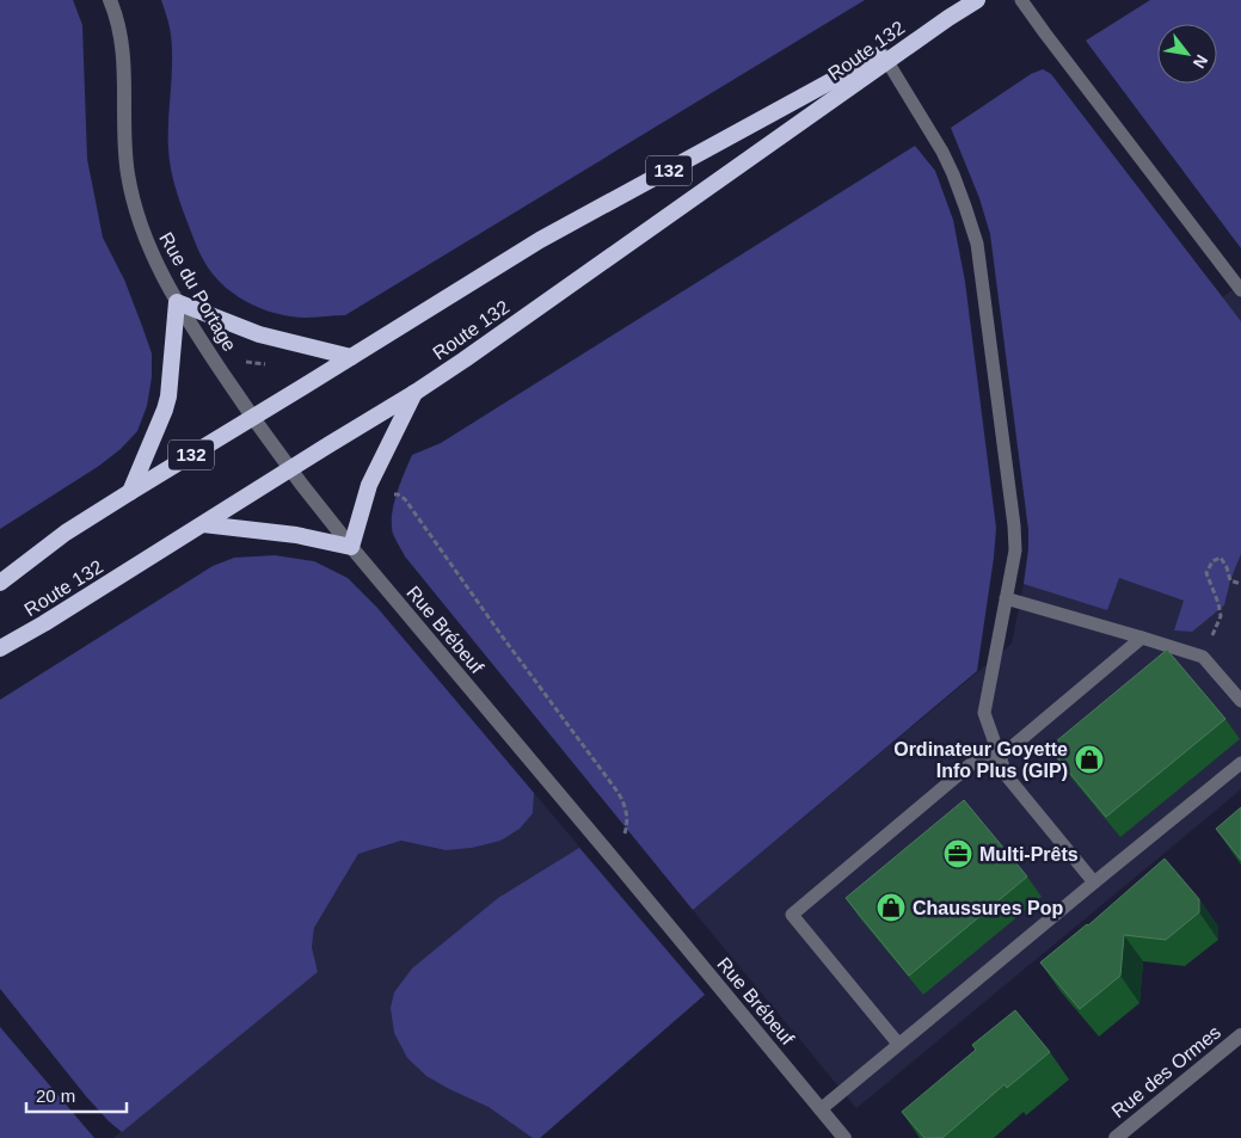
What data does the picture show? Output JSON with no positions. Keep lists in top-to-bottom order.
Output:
{
  "streets": {
    "highway": ["Route 132", "132"],
    "street": ["Rue du Portage", "Rue Brébeuf", "Rue des Ormes"]
  },
  "crossings": [
    ["Route 132", "Rue du Portage"],
    ["Route 132", "Rue Brébeuf"],
    ["Rue du Portage", "Rue Brébeuf"]
  ],
  "places": {
    "shop": ["Ordinateur Goyette Info Plus (GIP)", "Chaussures Pop"],
    "office": ["Multi-Prêts"]
  },
  "scale_bar": "20 m",
  "north": "bottom right"
}
